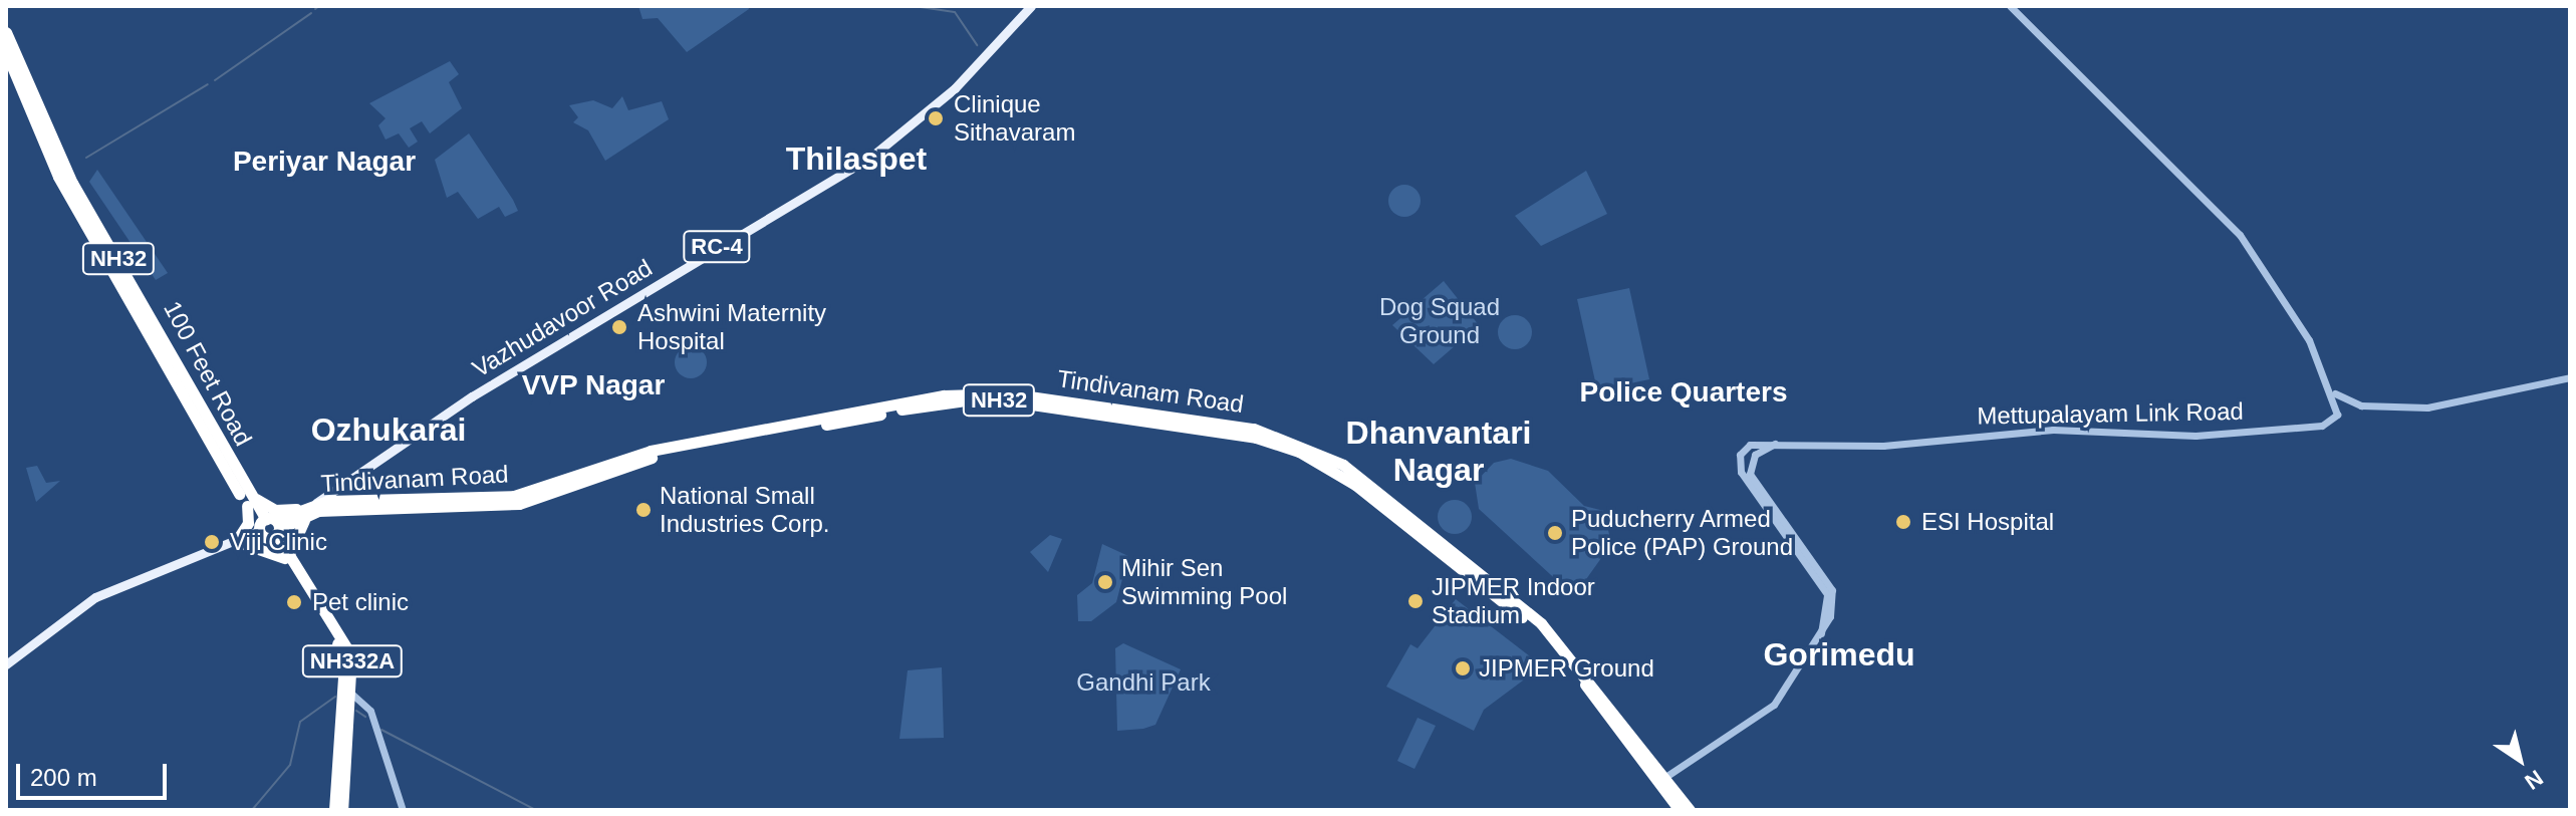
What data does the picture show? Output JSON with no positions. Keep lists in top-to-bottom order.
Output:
{
  "streets": {
    "highway": [
      "NH32",
      "100 Feet Road",
      "Tindivanam Road",
      "NH332A"
    ],
    "main road": ["RC-4", "Vazhudavoor Road"],
    "street": ["Mettupalayam Link Road"]
  },
  "crossings": [
    ["NH32", "Vazhudavoor Road"],
    ["NH32", "Tindivanam Road"],
    ["NH32", "Mettupalayam Link Road"],
    ["Vazhudavoor Road", "Tindivanam Road"],
    ["100 Feet Road", "Tindivanam Road"],
    ["100 Feet Road", "NH332A"],
    ["Tindivanam Road", "NH332A"]
  ],
  "districts": [
    "Thilaspet",
    "Periyar Nagar",
    "VVP Nagar",
    "Police Quarters",
    "Ozhukarai",
    "Dhanvantari Nagar",
    "Gorimedu"
  ],
  "parks": ["Dog Squad Ground", "Gandhi Park"],
  "places": [
    "Clinique Sithavaram",
    "Ashwini Maternity Hospital",
    "National Small Industries Corp.",
    "ESI Hospital",
    "Puducherry Armed Police (PAP) Ground",
    "Viji Clinic",
    "Mihir Sen Swimming Pool",
    "JIPMER Indoor Stadium",
    "Pet clinic",
    "JIPMER Ground"
  ],
  "scale_bar": "200 m",
  "north": "bottom right"
}
